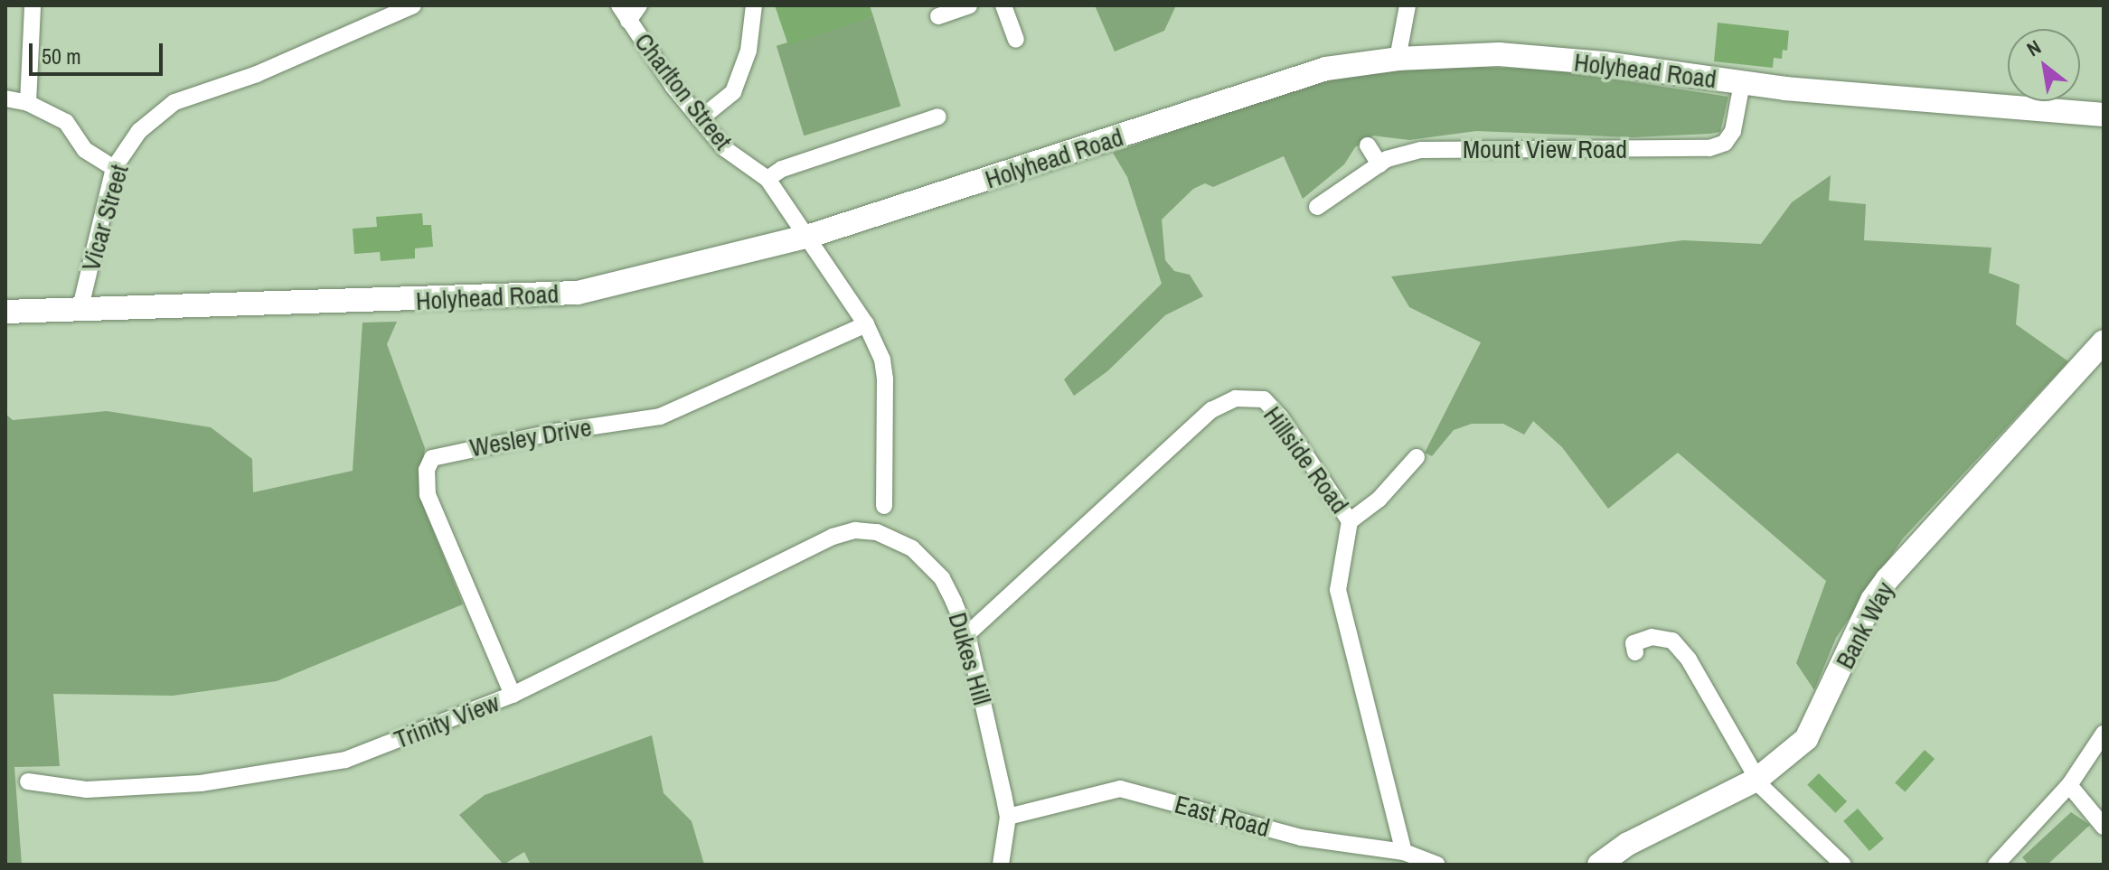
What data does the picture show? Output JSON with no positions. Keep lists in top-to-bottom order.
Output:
{
  "streets": {
    "street": [
      "Holyhead Road",
      "Charlton Street",
      "Mount View Road",
      "Vicar Street",
      "Wesley Drive",
      "Hillside Road",
      "Bank Way",
      "Dukes Hill",
      "Trinity View",
      "East Road"
    ]
  },
  "crossings": [
    ["Holyhead Road", "Charlton Street"],
    ["Holyhead Road", "Mount View Road"],
    ["Holyhead Road", "Vicar Street"],
    ["Wesley Drive", "Trinity View"],
    ["Hillside Road", "Dukes Hill"],
    ["Hillside Road", "East Road"],
    ["Dukes Hill", "Trinity View"],
    ["Dukes Hill", "East Road"]
  ],
  "scale_bar": "50 m",
  "north": "top left"
}
